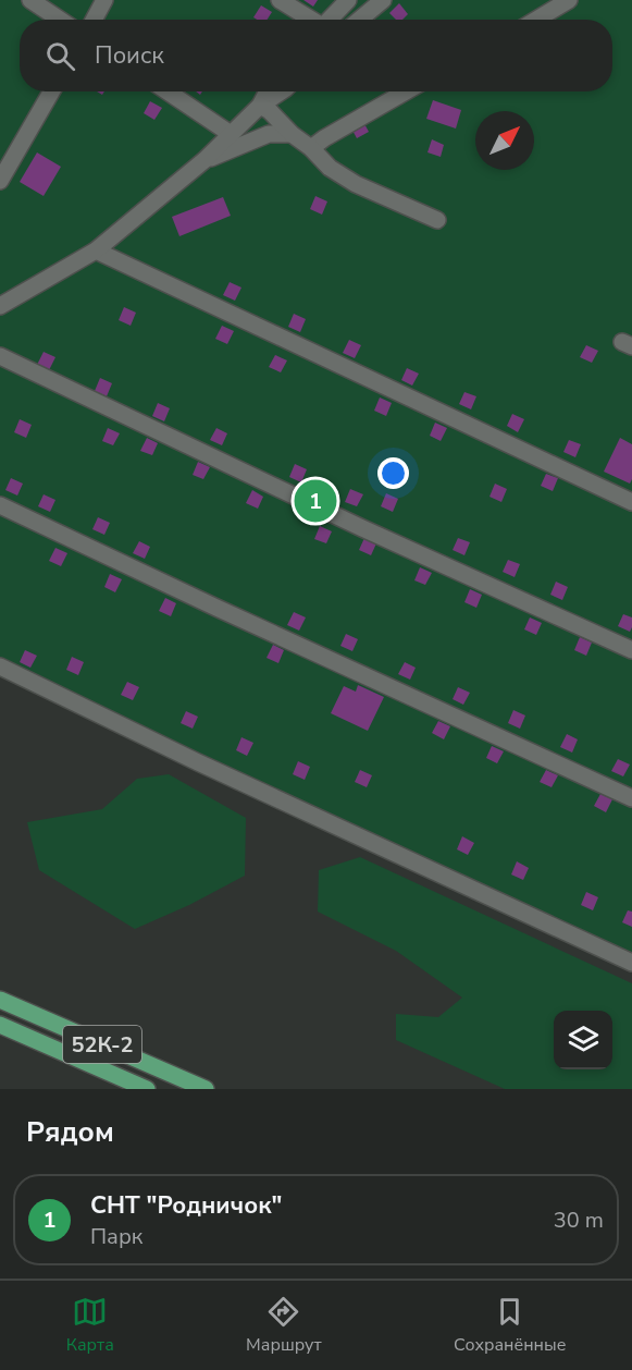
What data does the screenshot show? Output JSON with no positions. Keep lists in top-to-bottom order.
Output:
{
  "streets": {
    "main road": ["52К-2"]
  },
  "north": "top right",
  "page": {
    "search": "Поиск",
    "pins": "1",
    "heading": "Рядом",
    "list": [
      {
        "mark": "1",
        "name": "СНТ \"Родничок\"",
        "note": "Парк",
        "value": "30 m"
      }
    ],
    "nav": ["Карта", "Маршрут", "Сохранённые"]
  }
}
